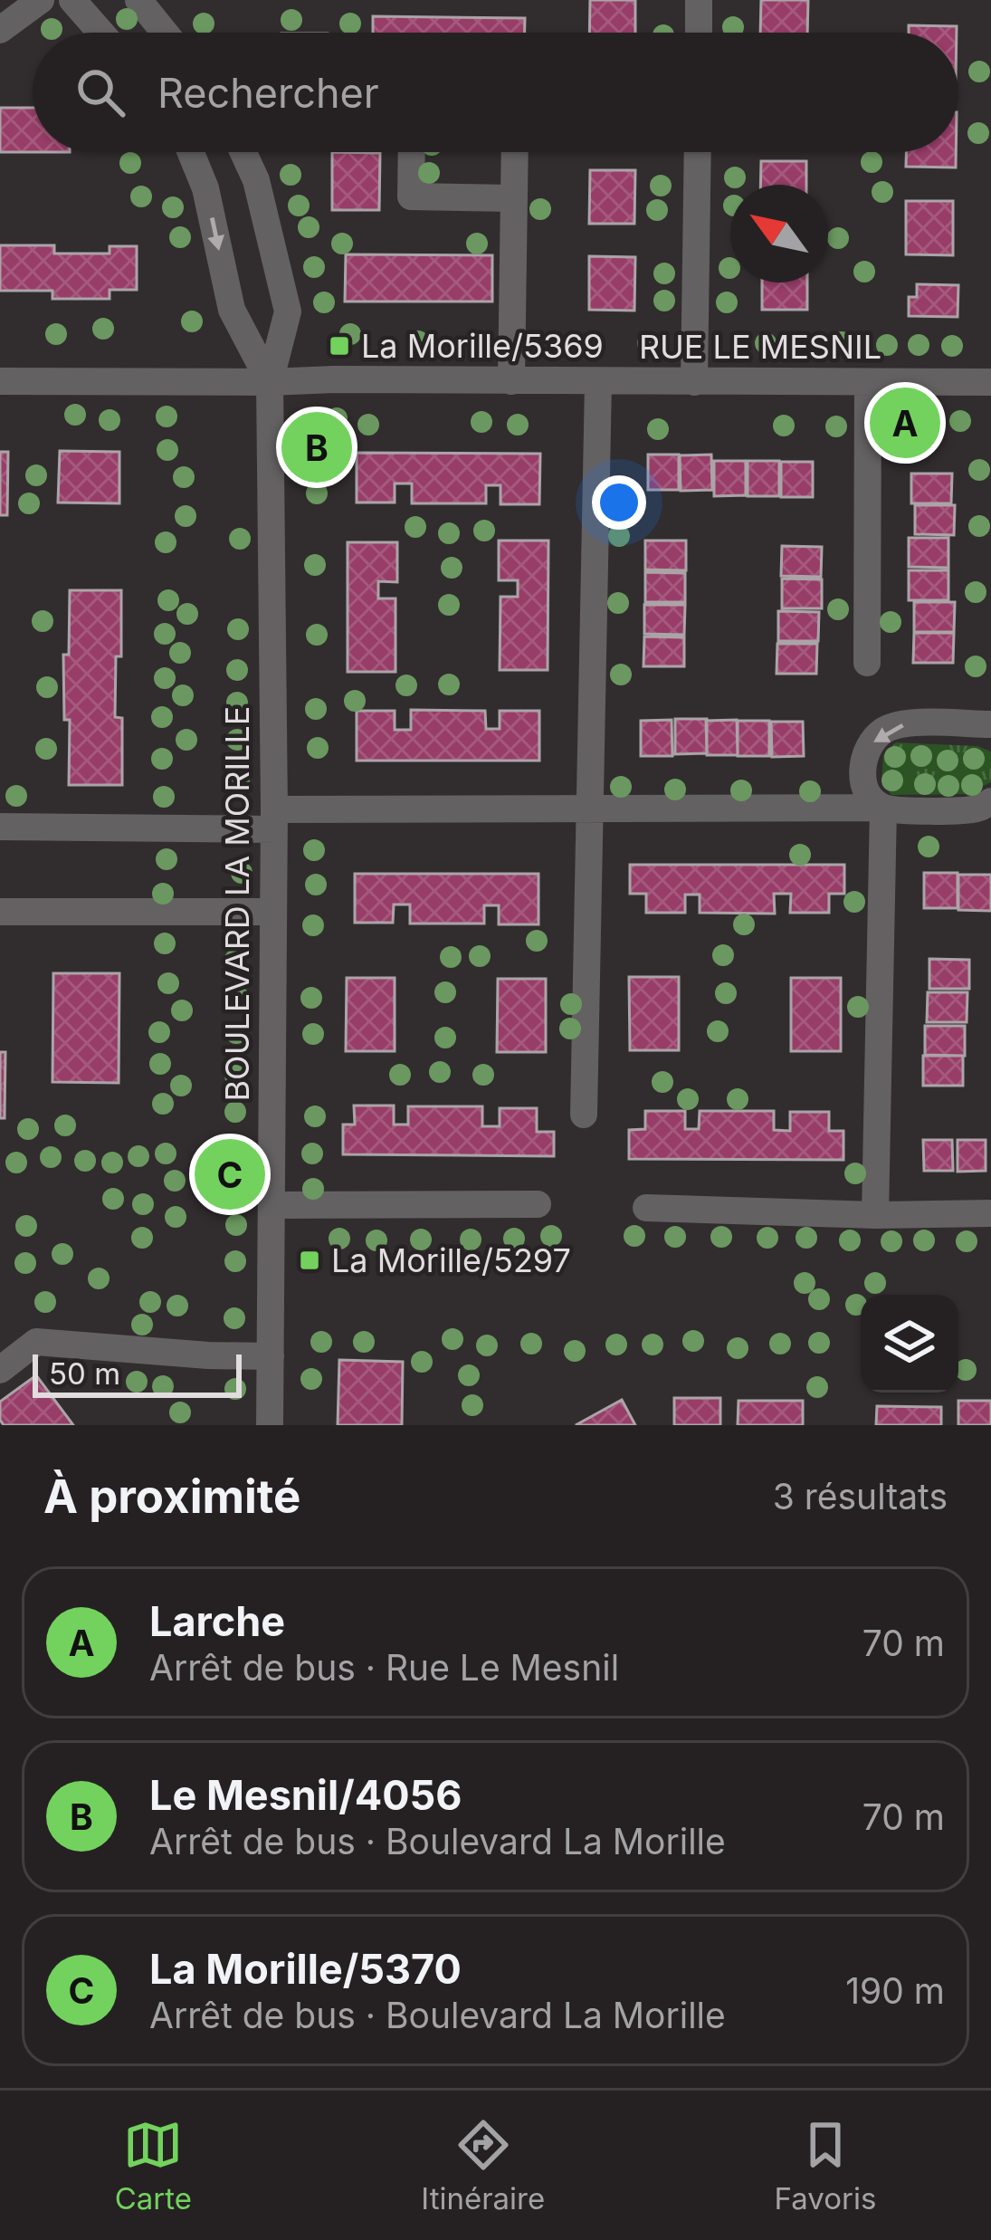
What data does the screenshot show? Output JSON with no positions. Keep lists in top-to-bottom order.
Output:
{
  "streets": {
    "street": ["RUE LE MESNIL", "BOULEVARD LA MORILLE"]
  },
  "crossings": [
    ["RUE LE MESNIL", "BOULEVARD LA MORILLE"]
  ],
  "places": {
    "transit": ["La Morille/5369", "La Morille/5297"]
  },
  "scale_bar": "50 m",
  "north": "top left",
  "page": {
    "search": "Rechercher",
    "pins": ["A", "B", "C"],
    "scale": "50 m",
    "heading": ["À proximité", "3 résultats"],
    "list": [
      {
        "mark": "A",
        "name": "Larche",
        "note": "Arrêt de bus · Rue Le Mesnil",
        "value": "70 m"
      },
      {
        "mark": "B",
        "name": "Le Mesnil/4056",
        "note": "Arrêt de bus · Boulevard La Morille",
        "value": "70 m"
      },
      {
        "mark": "C",
        "name": "La Morille/5370",
        "note": "Arrêt de bus · Boulevard La Morille",
        "value": "190 m"
      }
    ],
    "nav": ["Carte", "Itinéraire", "Favoris"]
  }
}
